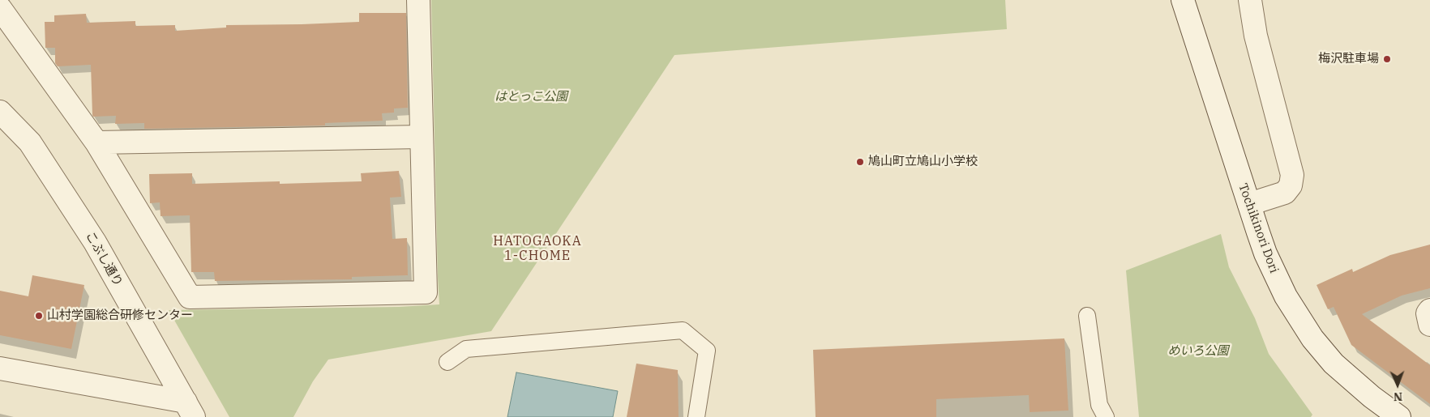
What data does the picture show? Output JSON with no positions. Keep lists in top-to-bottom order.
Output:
{
  "streets": {
    "street": ["Tochikinori Dori", "こぶし通り"]
  },
  "districts": ["HATOGAOKA 1-CHOME"],
  "parks": ["はとっこ公園", "めいろ公園"],
  "places": ["梅沢駐車場", "鳩山町立鳩山小学校", "山村学園総合研修センター"],
  "north": "bottom"
}
